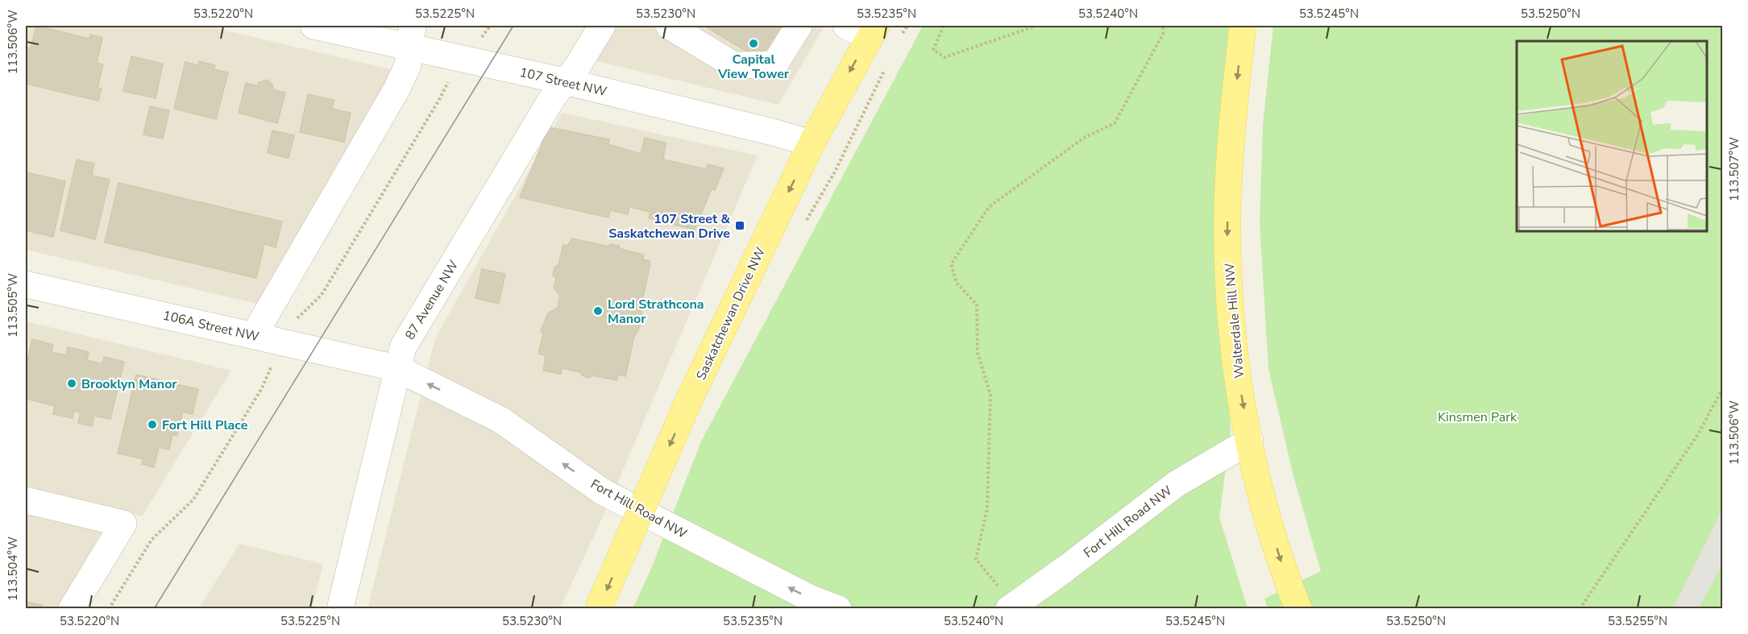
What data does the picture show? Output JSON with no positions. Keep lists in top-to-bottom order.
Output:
{
  "streets": {
    "main road": ["Saskatchewan Drive NW", "Walterdale Hill NW"],
    "street": [
      "107 Street NW",
      "87 Avenue NW",
      "106A Street NW",
      "Fort Hill Road NW"
    ]
  },
  "crossings": [
    ["107 Street NW", "87 Avenue NW"],
    ["107 Street NW", "Saskatchewan Drive NW"],
    ["87 Avenue NW", "106A Street NW"],
    ["87 Avenue NW", "Fort Hill Road NW"],
    ["Walterdale Hill NW", "Fort Hill Road NW"],
    ["106A Street NW", "Fort Hill Road NW"]
  ],
  "one_way": ["Saskatchewan Drive NW", "Walterdale Hill NW", "Fort Hill Road NW"],
  "parks": ["Kinsmen Park"],
  "places": {
    "other": [
      "Capital View Tower",
      "Lord Strathcona Manor",
      "Brooklyn Manor",
      "Fort Hill Place"
    ],
    "transit": ["107 Street & Saskatchewan Drive"]
  },
  "coordinates": [
    "53.5220°N",
    "53.5225°N",
    "53.5230°N",
    "53.5235°N",
    "53.5240°N",
    "53.5245°N",
    "53.5250°N",
    "113.506°W",
    "113.507°W",
    "113.505°W",
    "113.504°W",
    "53.5255°N"
  ]
}
